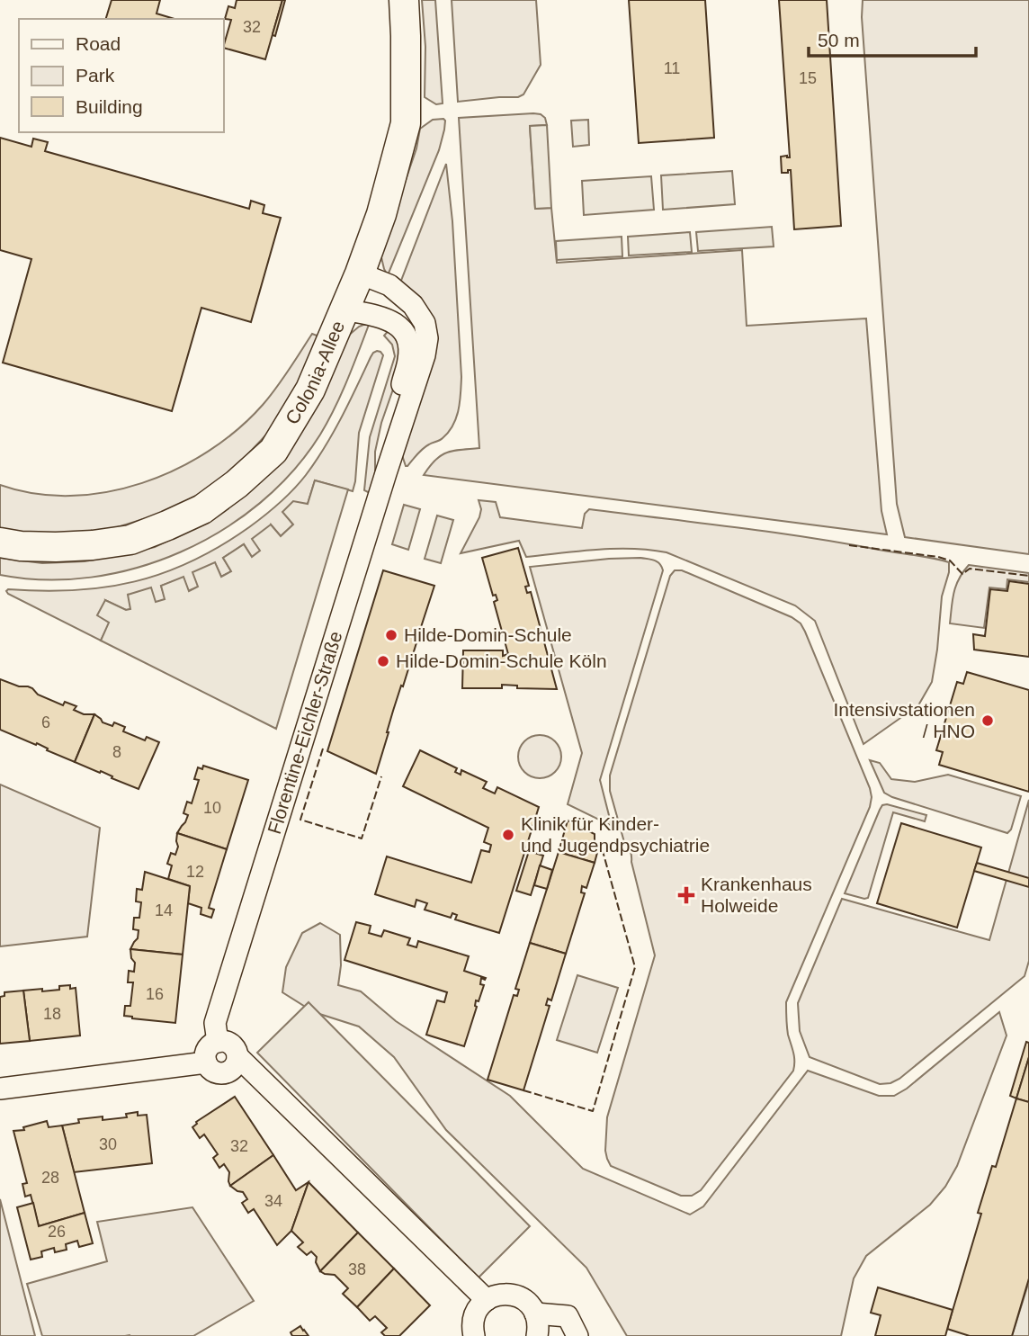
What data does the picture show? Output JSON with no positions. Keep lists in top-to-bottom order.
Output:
{
  "streets": {
    "main road": ["Colonia-Allee"],
    "street": ["Florentine-Eichler-Straße"]
  },
  "crossings": [
    ["Colonia-Allee", "Florentine-Eichler-Straße"]
  ],
  "places": {
    "other": [
      "Hilde-Domin-Schule",
      "Hilde-Domin-Schule Köln",
      "Intensivstationen / HNO",
      "Klinik für Kinder- und Jugendpsychiatrie"
    ],
    "health": ["Krankenhaus Holweide"]
  },
  "house_numbers": [
    "32",
    "11",
    "15",
    "6",
    "8",
    "10",
    "12",
    "14",
    "16",
    "18",
    "30",
    "32",
    "28",
    "34",
    "26",
    "38"
  ],
  "legend": ["Road", "Park", "Building"],
  "scale_bar": "50 m"
}
